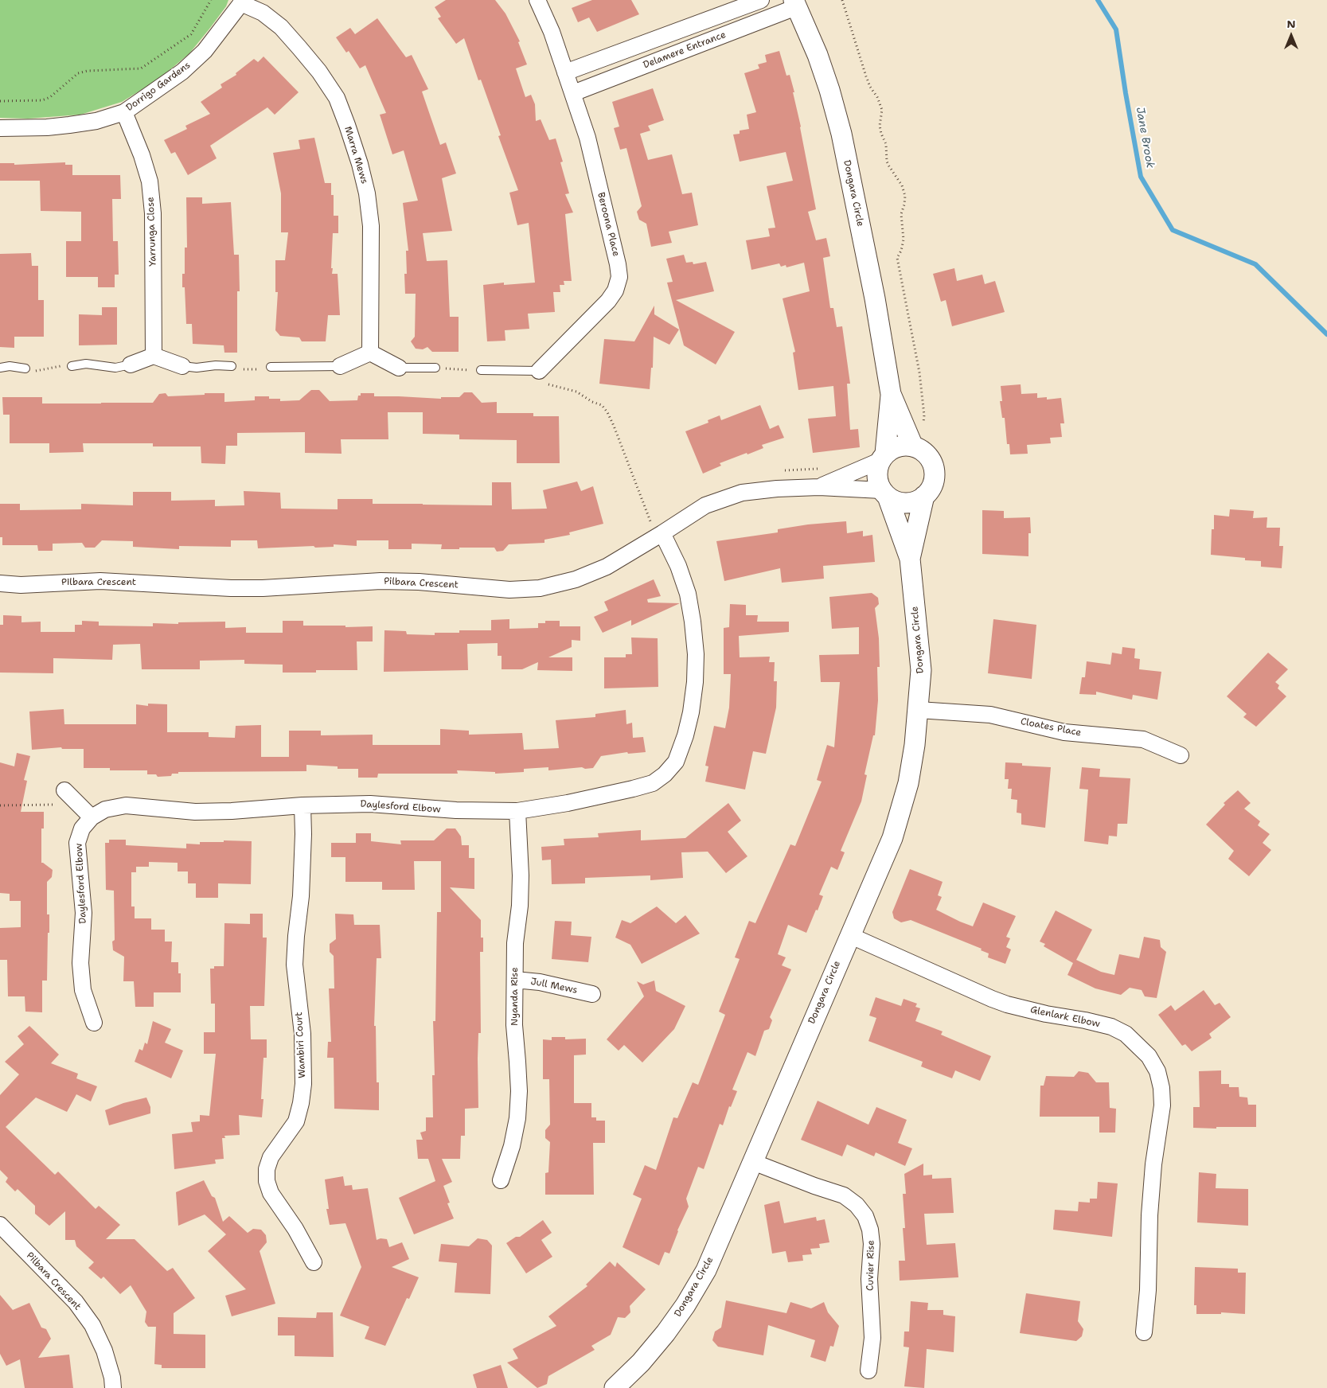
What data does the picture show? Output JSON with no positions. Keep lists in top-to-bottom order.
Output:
{
  "streets": {
    "street": [
      "Delamere Entrance",
      "Dorrigo Gardens",
      "Marra Mews",
      "Dongara Circle",
      "Beroona Place",
      "Yarrunga Close",
      "Pilbara Crescent",
      "Cloates Place",
      "Daylesford Elbow",
      "Jull Mews",
      "Nyanda Rise",
      "Glenlark Elbow",
      "Wambiri Court",
      "Cuvier Rise"
    ]
  },
  "crossings": [
    ["Delamere Entrance", "Dongara Circle"],
    ["Delamere Entrance", "Beroona Place"],
    ["Dorrigo Gardens", "Marra Mews"],
    ["Dorrigo Gardens", "Yarrunga Close"],
    ["Dongara Circle", "Pilbara Crescent"],
    ["Dongara Circle", "Cloates Place"],
    ["Dongara Circle", "Glenlark Elbow"],
    ["Dongara Circle", "Cuvier Rise"],
    ["Pilbara Crescent", "Daylesford Elbow"],
    ["Daylesford Elbow", "Nyanda Rise"],
    ["Daylesford Elbow", "Wambiri Court"],
    ["Jull Mews", "Nyanda Rise"]
  ],
  "water": ["Jane Brook"],
  "north": "top"
}
